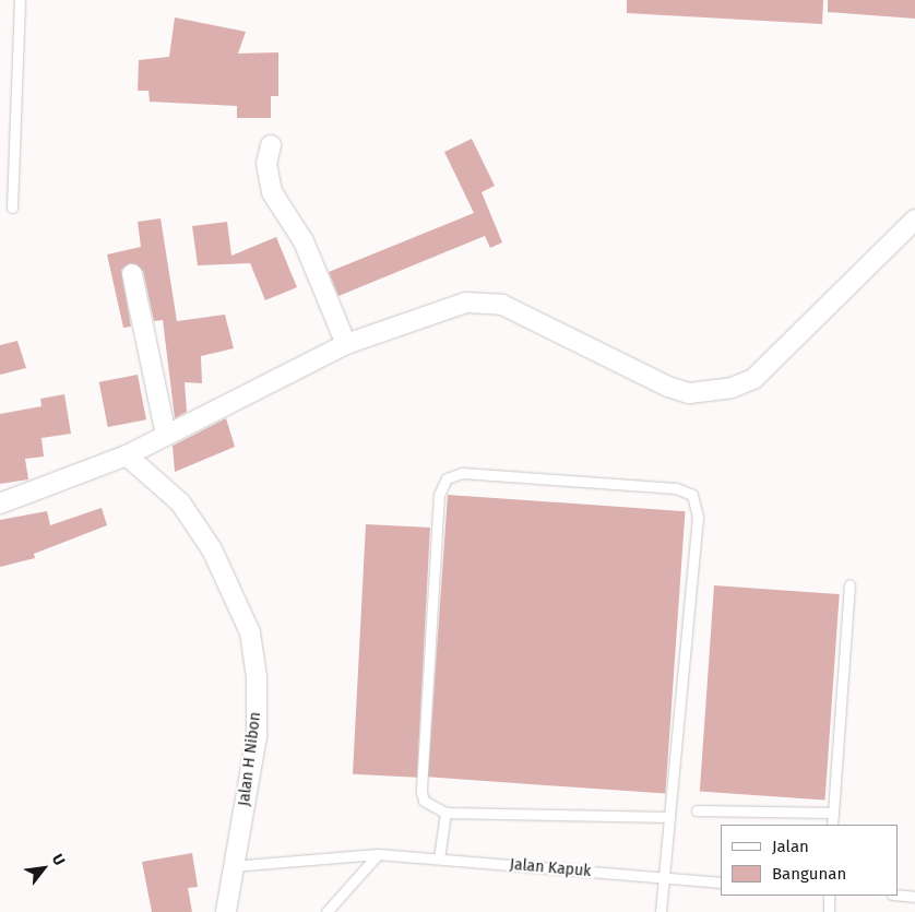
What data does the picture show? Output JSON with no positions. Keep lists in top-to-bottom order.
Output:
{
  "streets": {
    "street": ["Jalan H Nibon"],
    "lane": ["Jalan Kapuk"]
  },
  "crossings": [
    ["Jalan H Nibon", "Jalan Kapuk"]
  ],
  "legend": ["Jalan", "Bangunan"],
  "north": "top right"
}
